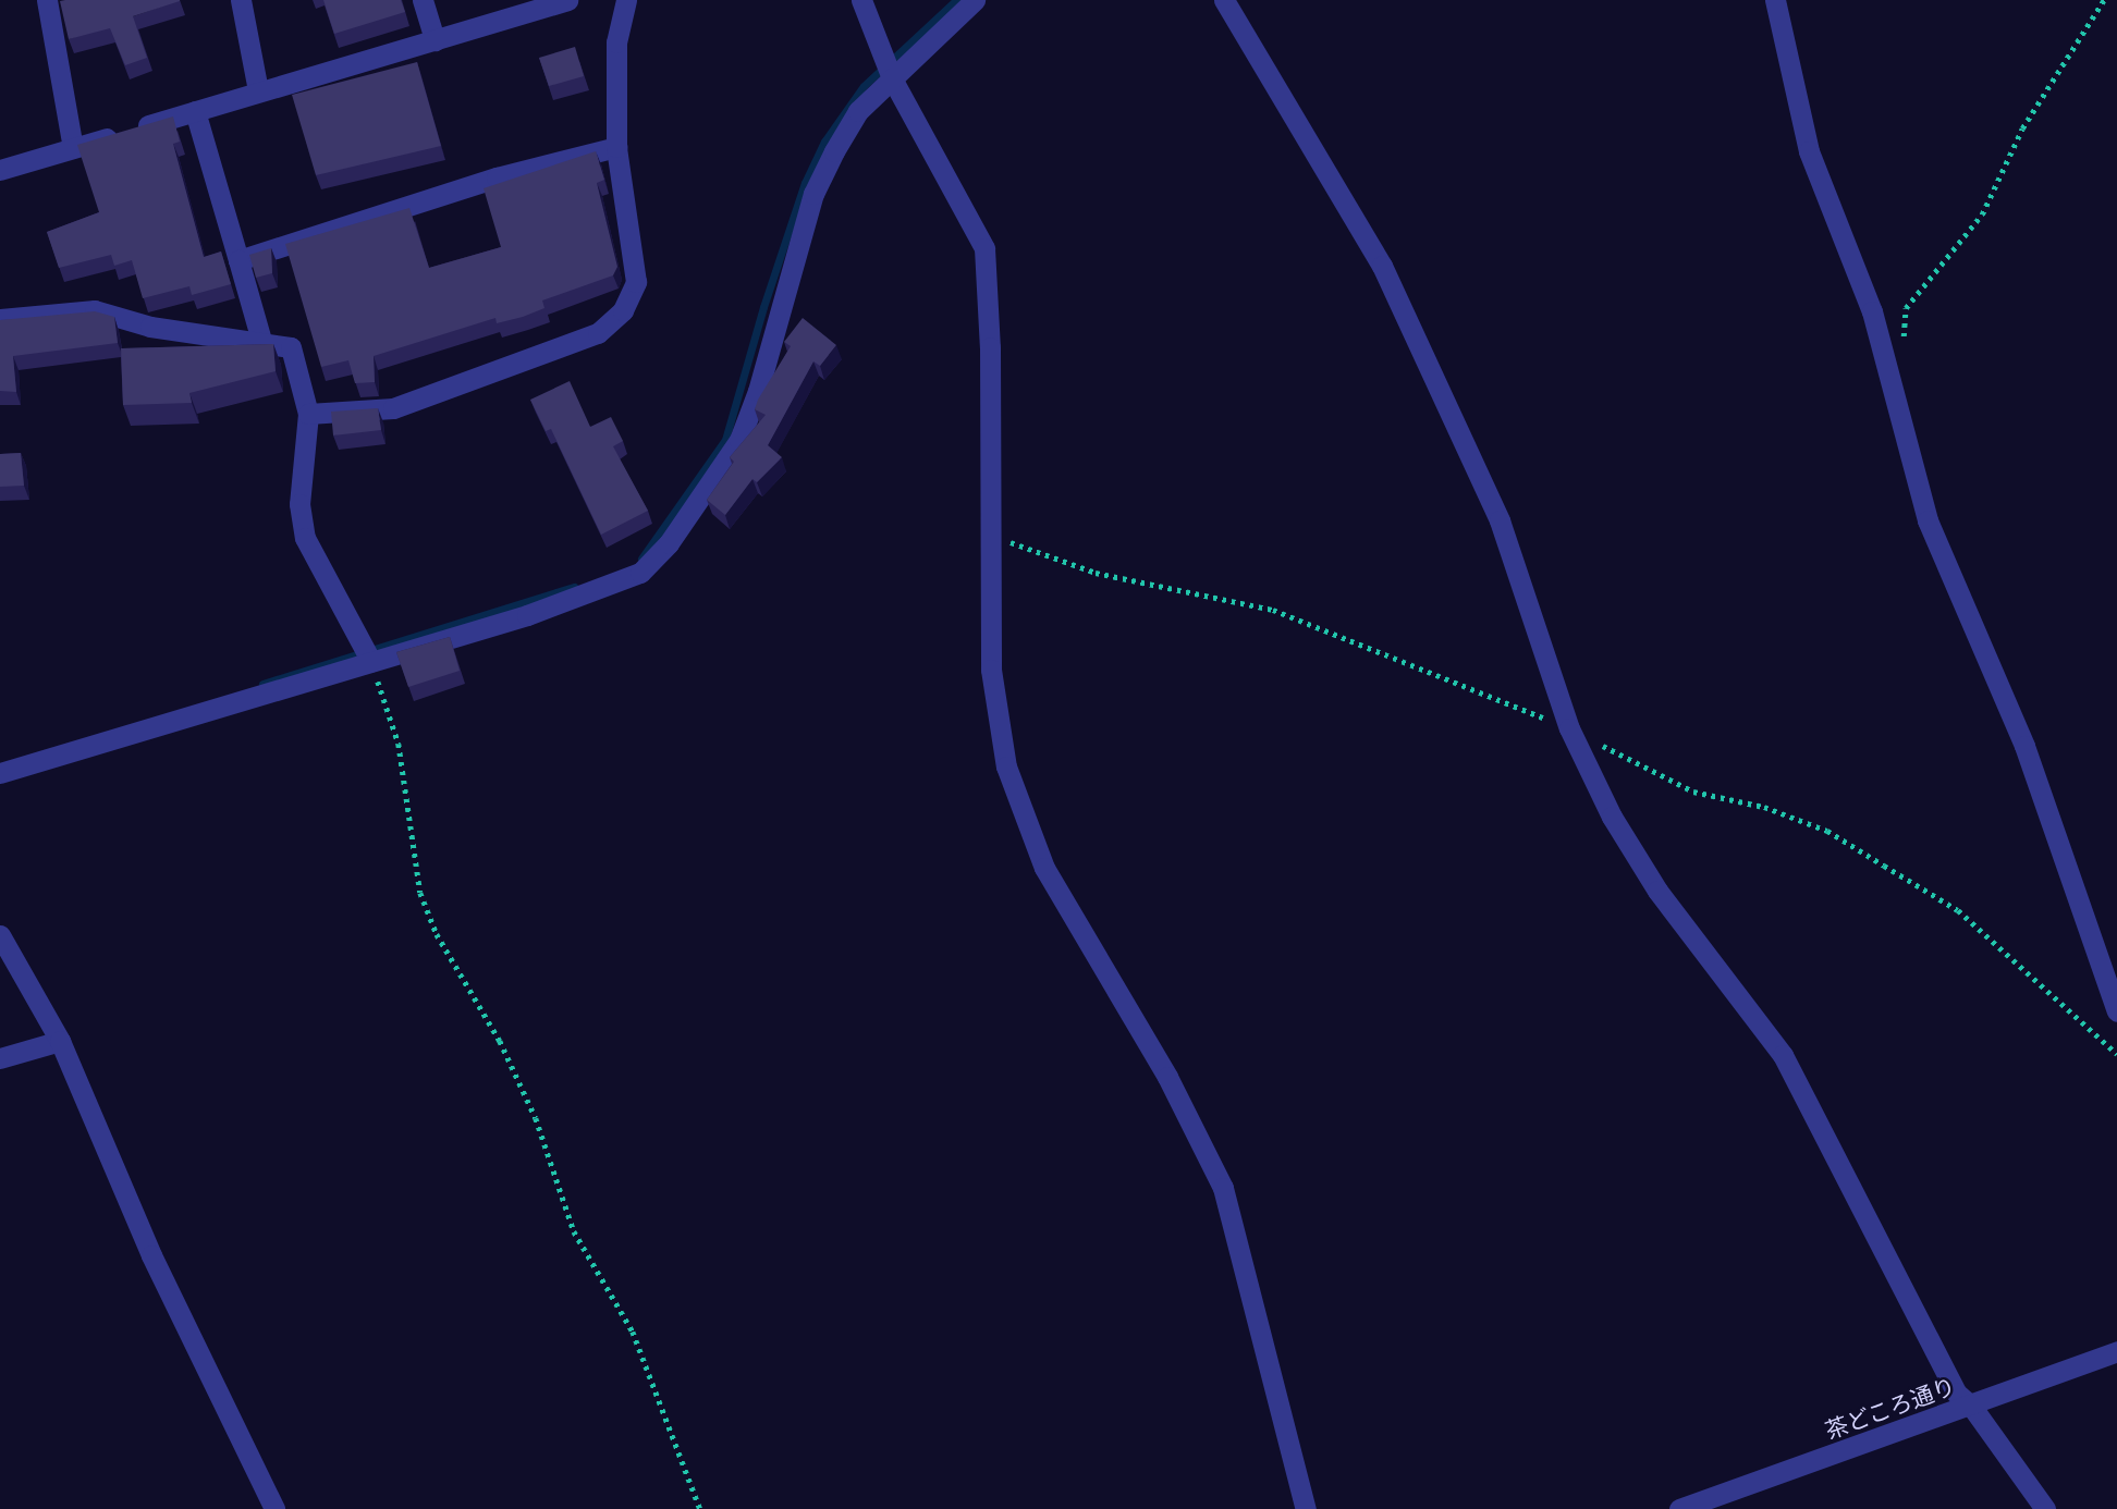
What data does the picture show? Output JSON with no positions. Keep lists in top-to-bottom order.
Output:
{
  "streets": {
    "street": ["茶どころ通り"]
  }
}
